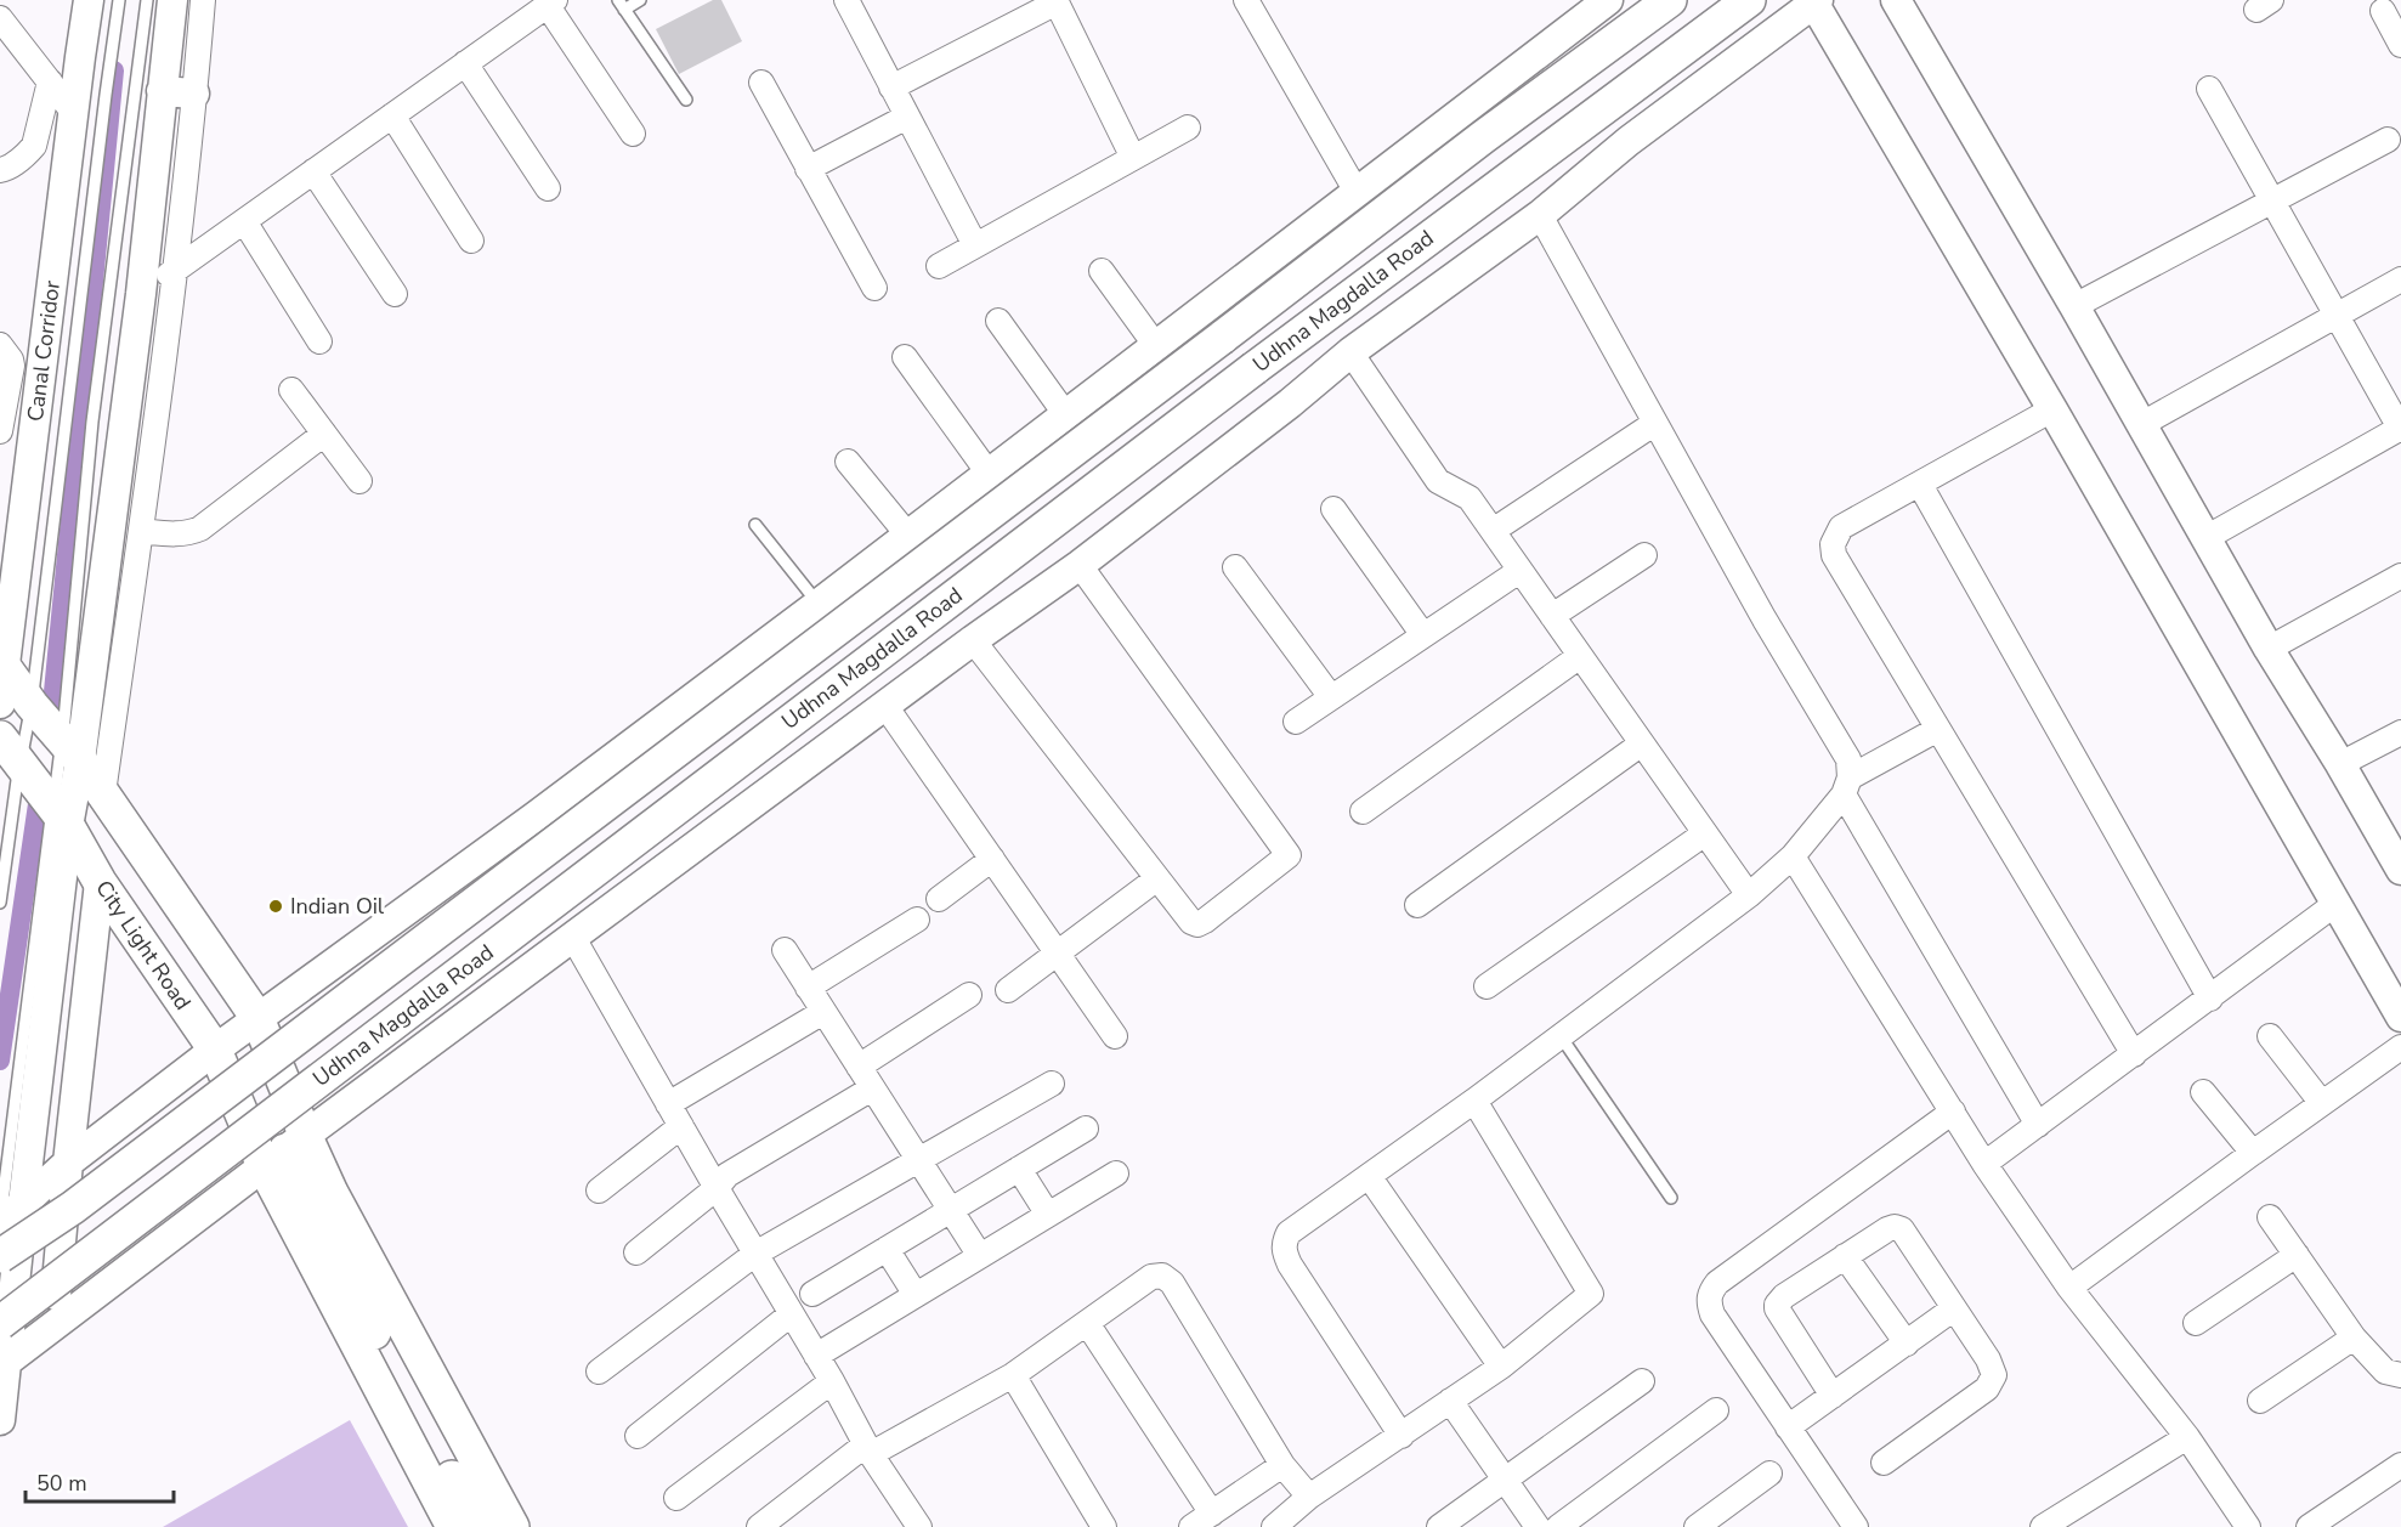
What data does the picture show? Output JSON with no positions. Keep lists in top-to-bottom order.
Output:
{
  "streets": {
    "main road": ["Udhna Magdalla Road", "City Light Road"],
    "street": ["Canal Corridor"]
  },
  "places": ["Indian Oil"],
  "scale_bar": "50 m"
}
